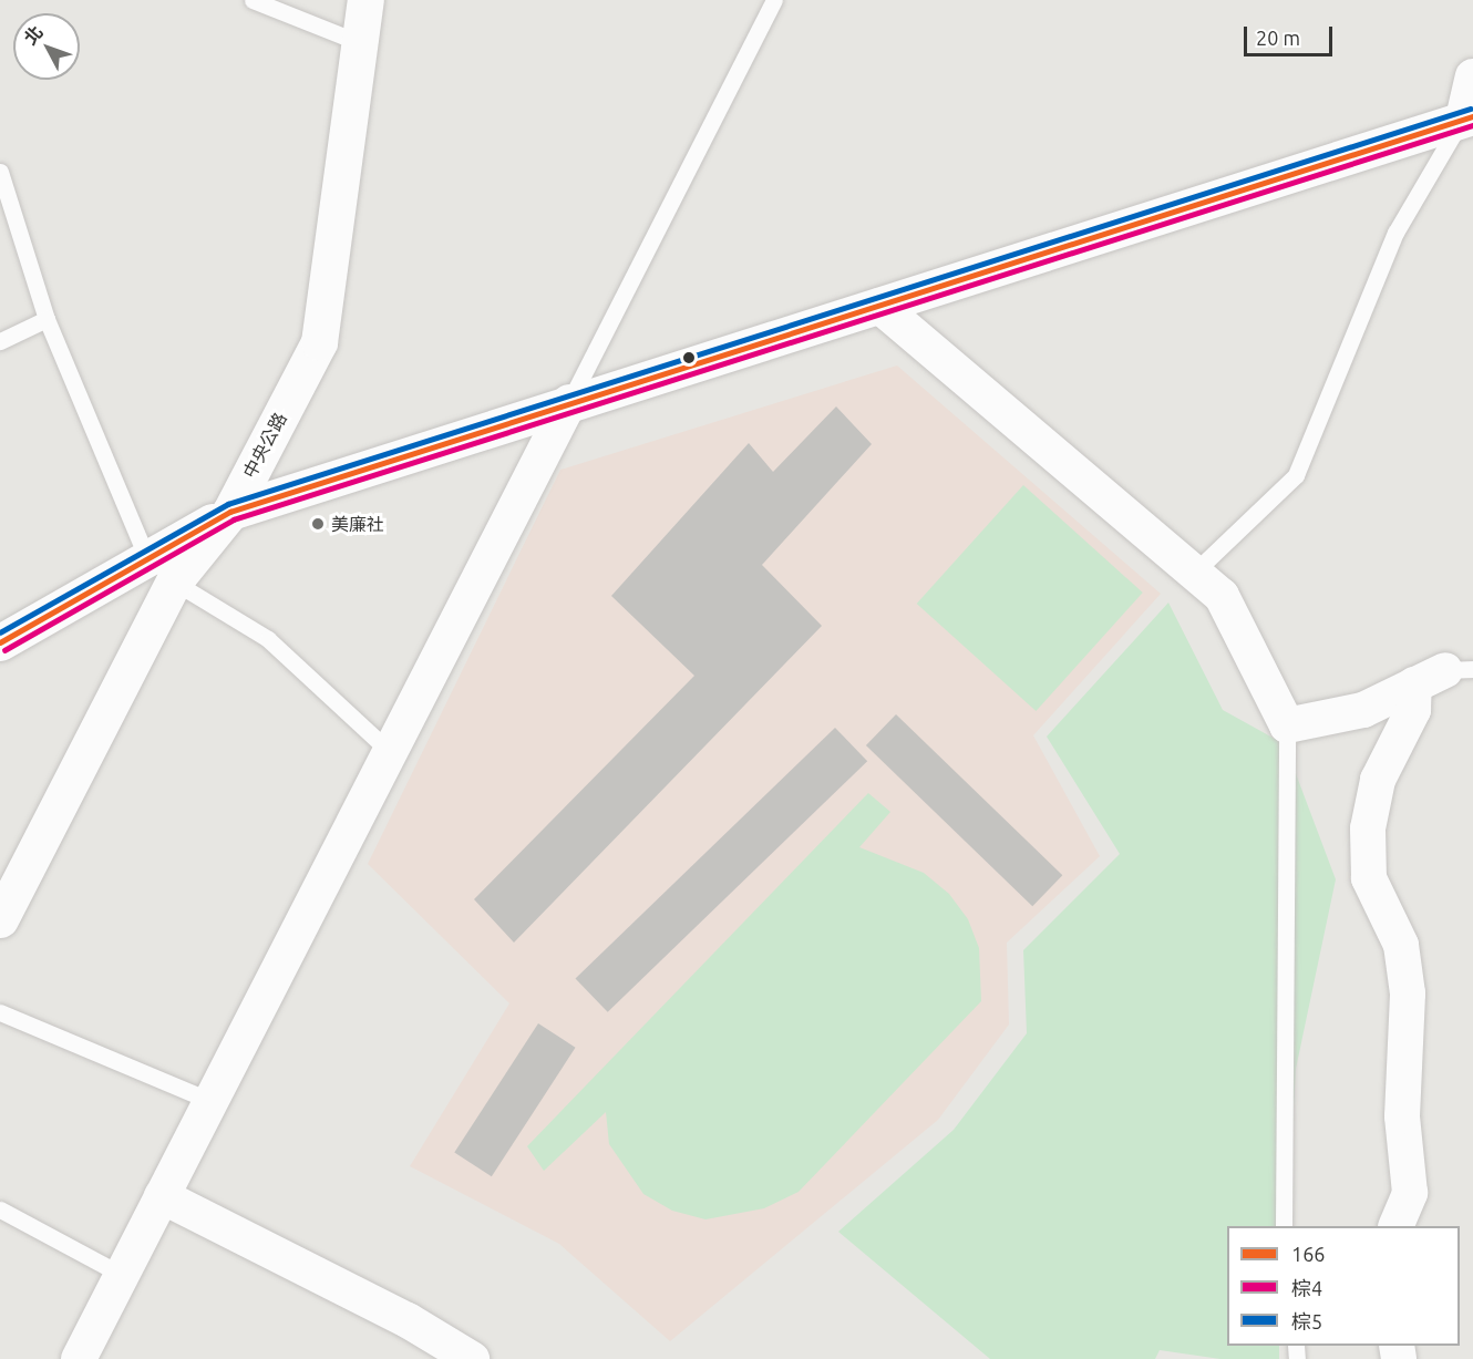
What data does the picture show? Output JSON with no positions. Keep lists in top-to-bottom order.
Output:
{
  "streets": {
    "main road": ["中央公路"]
  },
  "places": ["美廉社"],
  "lines": ["transit line 棕5", "transit line 166", "transit line 棕4"],
  "legend": ["166", "棕4", "棕5"],
  "scale_bar": "20 m",
  "north": "top left"
}
